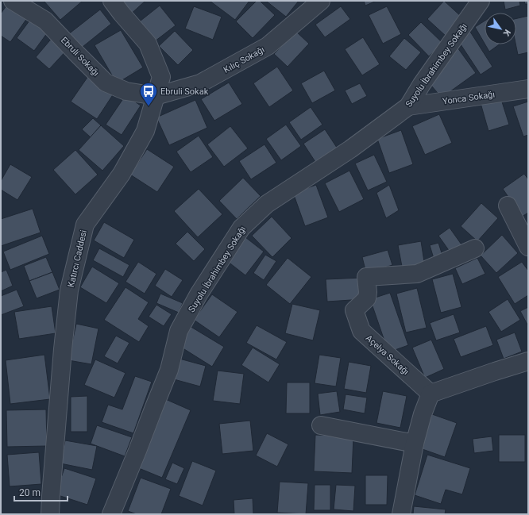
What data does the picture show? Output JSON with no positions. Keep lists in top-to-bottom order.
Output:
{
  "streets": {
    "street": [
      "Ebruli Sokağı",
      "Kılıç Sokağı",
      "Suyolu İbrahimbey Sokağı",
      "Yonca Sokağı",
      "Katırcı Caddesi",
      "Açelya Sokağı"
    ]
  },
  "crossings": [
    ["Ebruli Sokağı", "Kılıç Sokağı"],
    ["Ebruli Sokağı", "Katırcı Caddesi"],
    ["Kılıç Sokağı", "Katırcı Caddesi"],
    ["Suyolu İbrahimbey Sokağı", "Yonca Sokağı"]
  ],
  "places": {
    "bus stop": ["Ebruli Sokak"]
  },
  "scale_bar": "20 m",
  "north": "bottom right"
}
